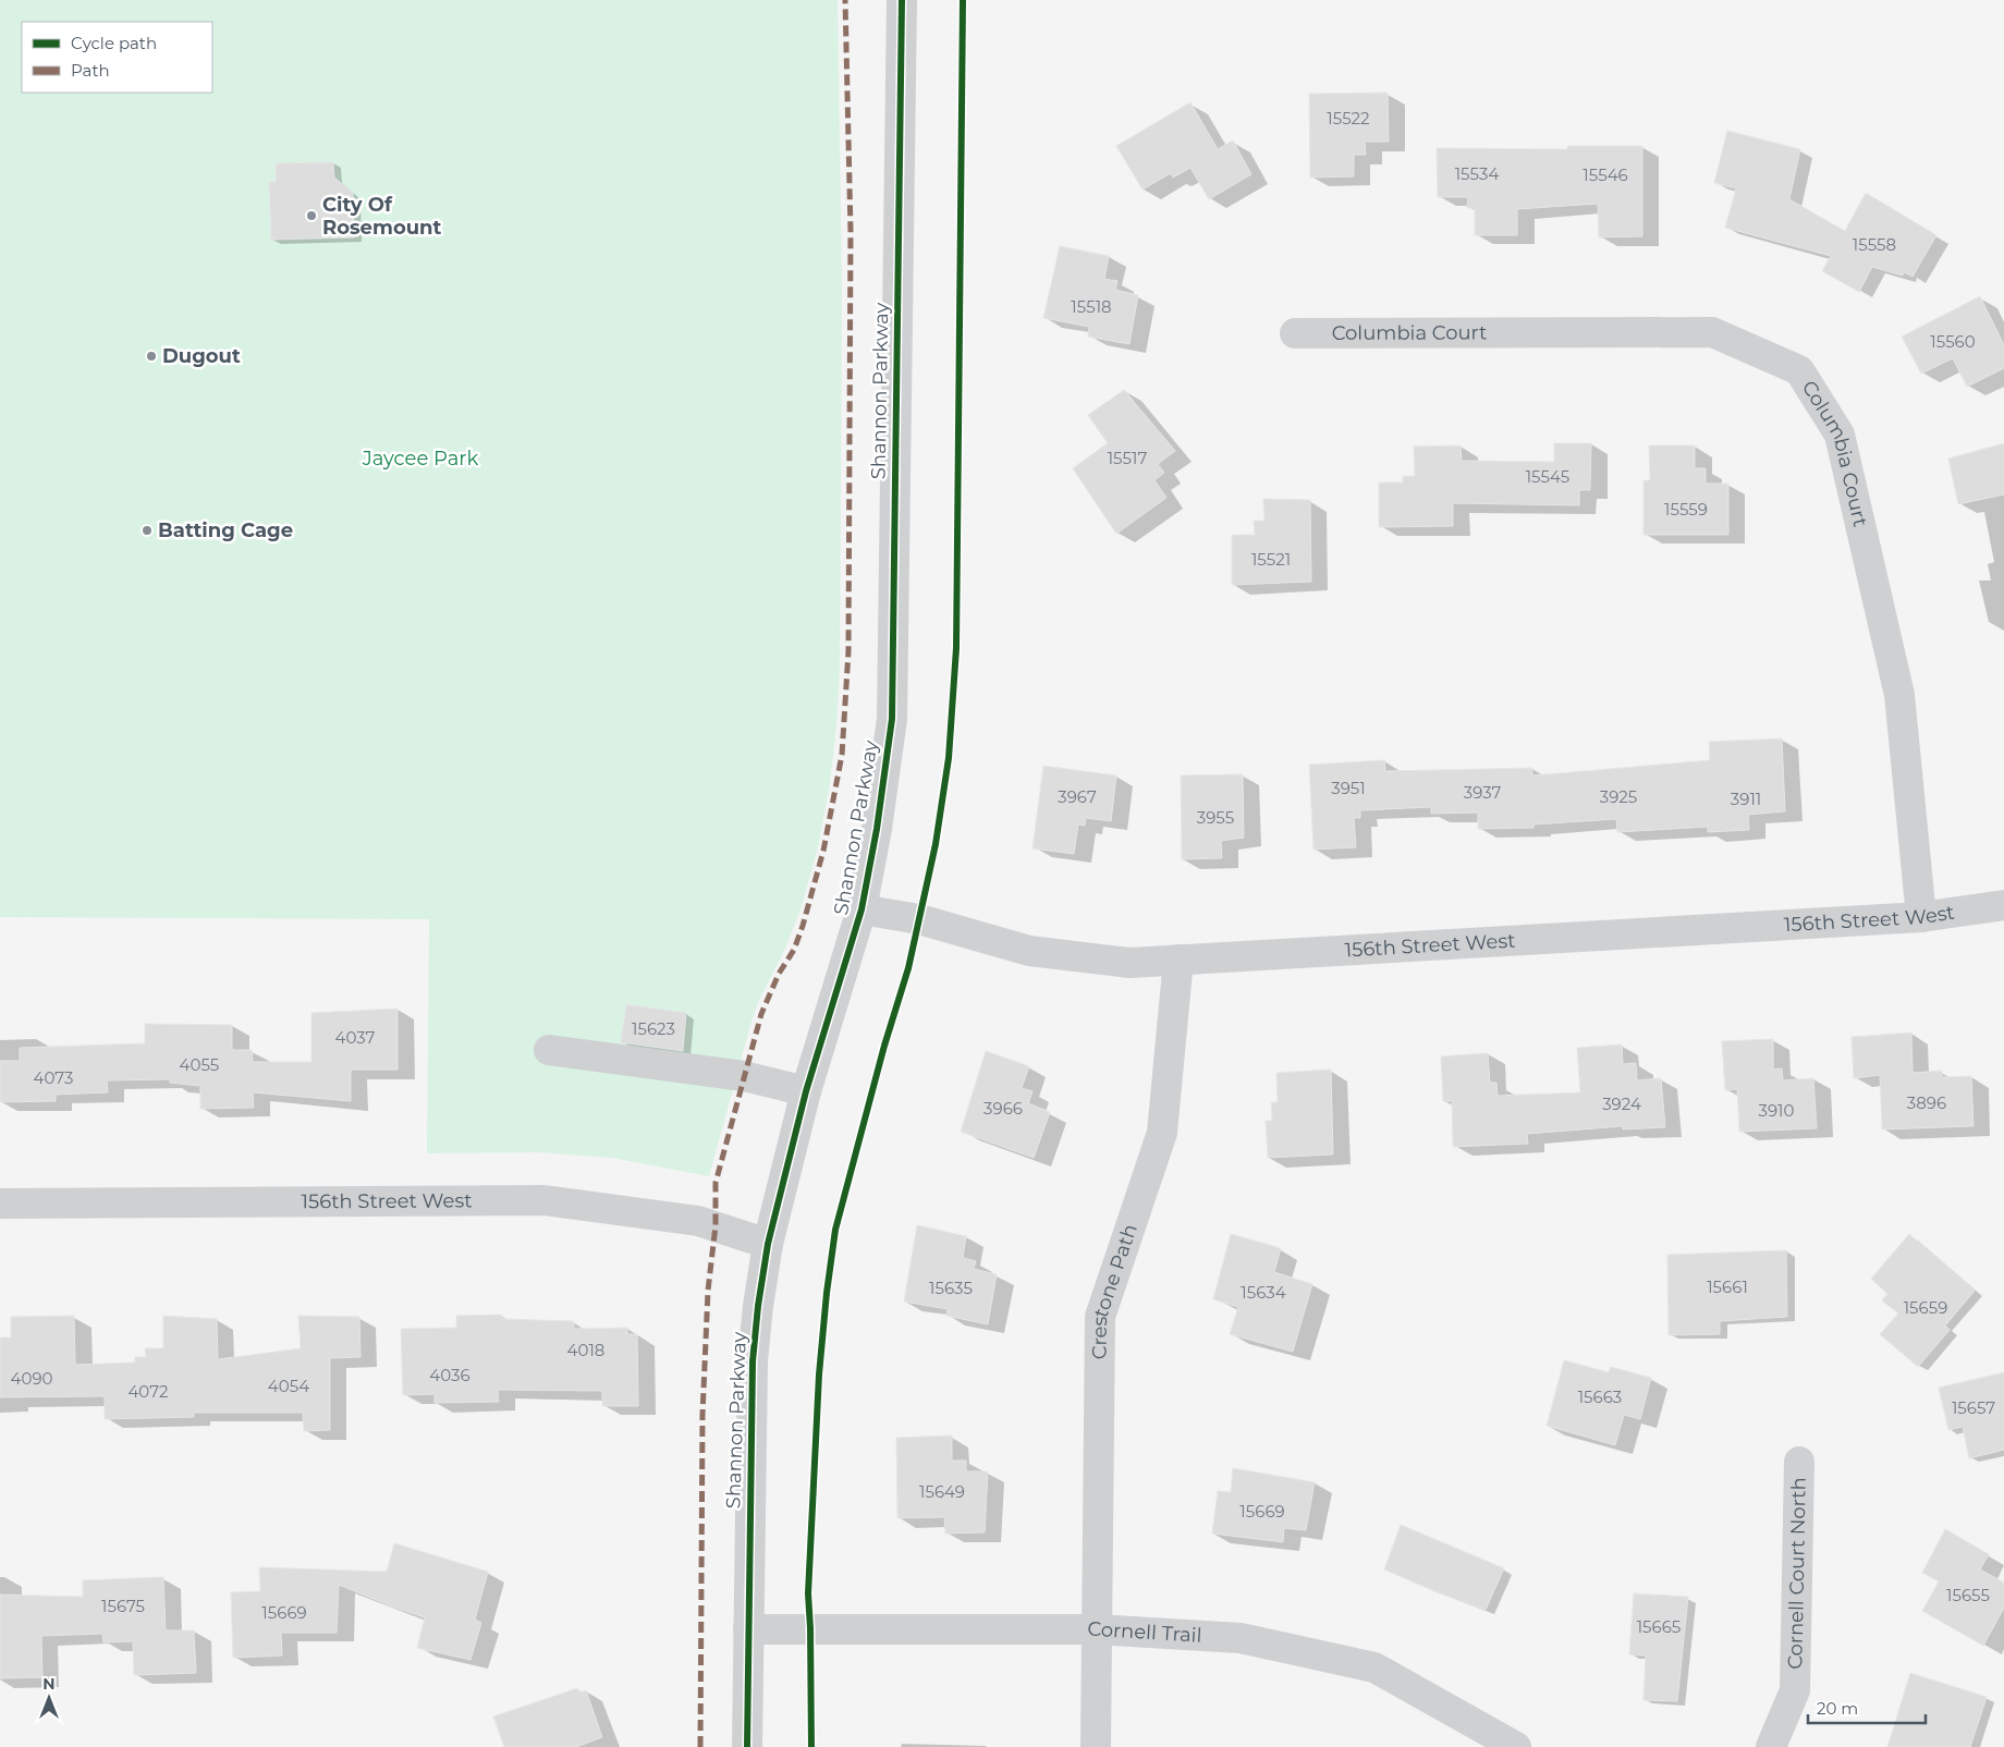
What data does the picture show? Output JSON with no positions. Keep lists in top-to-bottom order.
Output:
{
  "streets": {
    "street": [
      "Columbia Court",
      "Shannon Parkway",
      "156th Street West",
      "Crestone Path",
      "Cornell Court North",
      "Cornell Trail"
    ]
  },
  "crossings": [
    ["Columbia Court", "156th Street West"],
    ["Shannon Parkway", "156th Street West"],
    ["Shannon Parkway", "Cornell Trail"],
    ["156th Street West", "Crestone Path"],
    ["Crestone Path", "Cornell Trail"]
  ],
  "parks": ["Jaycee Park"],
  "places": ["City Of Rosemount", "Dugout", "Batting Cage"],
  "house_numbers": [
    "15522",
    "15534",
    "15546",
    "15558",
    "15518",
    "15560",
    "15517",
    "15545",
    "15559",
    "15521",
    "3951",
    "3937",
    "3967",
    "3925",
    "3911",
    "3955",
    "15623",
    "4037",
    "4055",
    "4073",
    "3896",
    "3924",
    "3966",
    "3910",
    "15661",
    "15635",
    "15634",
    "15659",
    "4018",
    "4036",
    "4090",
    "4054",
    "4072",
    "15663",
    "15657",
    "15649",
    "15669",
    "15655",
    "15675",
    "15669",
    "15665"
  ],
  "legend": ["Cycle path", "Path"],
  "scale_bar": "20 m",
  "north": "top"
}
